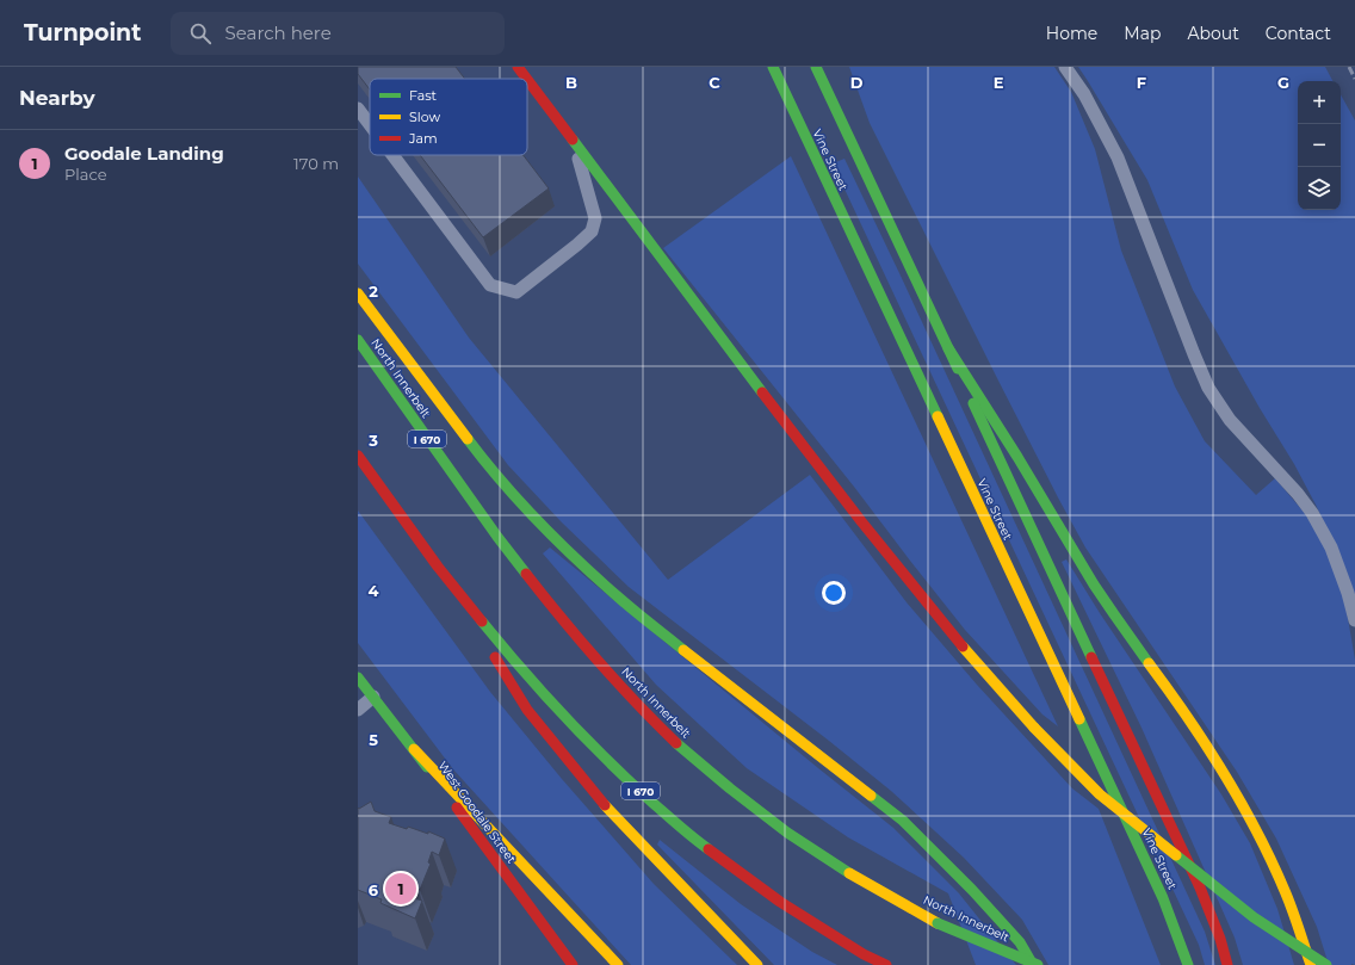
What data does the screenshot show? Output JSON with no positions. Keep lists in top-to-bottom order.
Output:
{
  "streets": {
    "main road": [
      "Vine Street",
      "North Innerbelt",
      "I 670",
      "West Goodale Street"
    ]
  },
  "legend": ["Fast", "Slow", "Jam"],
  "page": {
    "header": "Turnpoint",
    "search": "Search here",
    "nav": [
      "Home",
      "Map",
      "About",
      "Contact"
    ],
    "heading": "Nearby",
    "map_buttons": ["+", "−"],
    "list": [
      {
        "mark": "1",
        "name": "Goodale Landing",
        "note": "Place",
        "value": "170 m"
      }
    ],
    "pins": "1"
  },
  "grid": {
    "columns": [
      "B",
      "C",
      "D",
      "E",
      "F",
      "G"
    ],
    "rows": [
      "2",
      "3",
      "4",
      "5",
      "6"
    ]
  }
}
